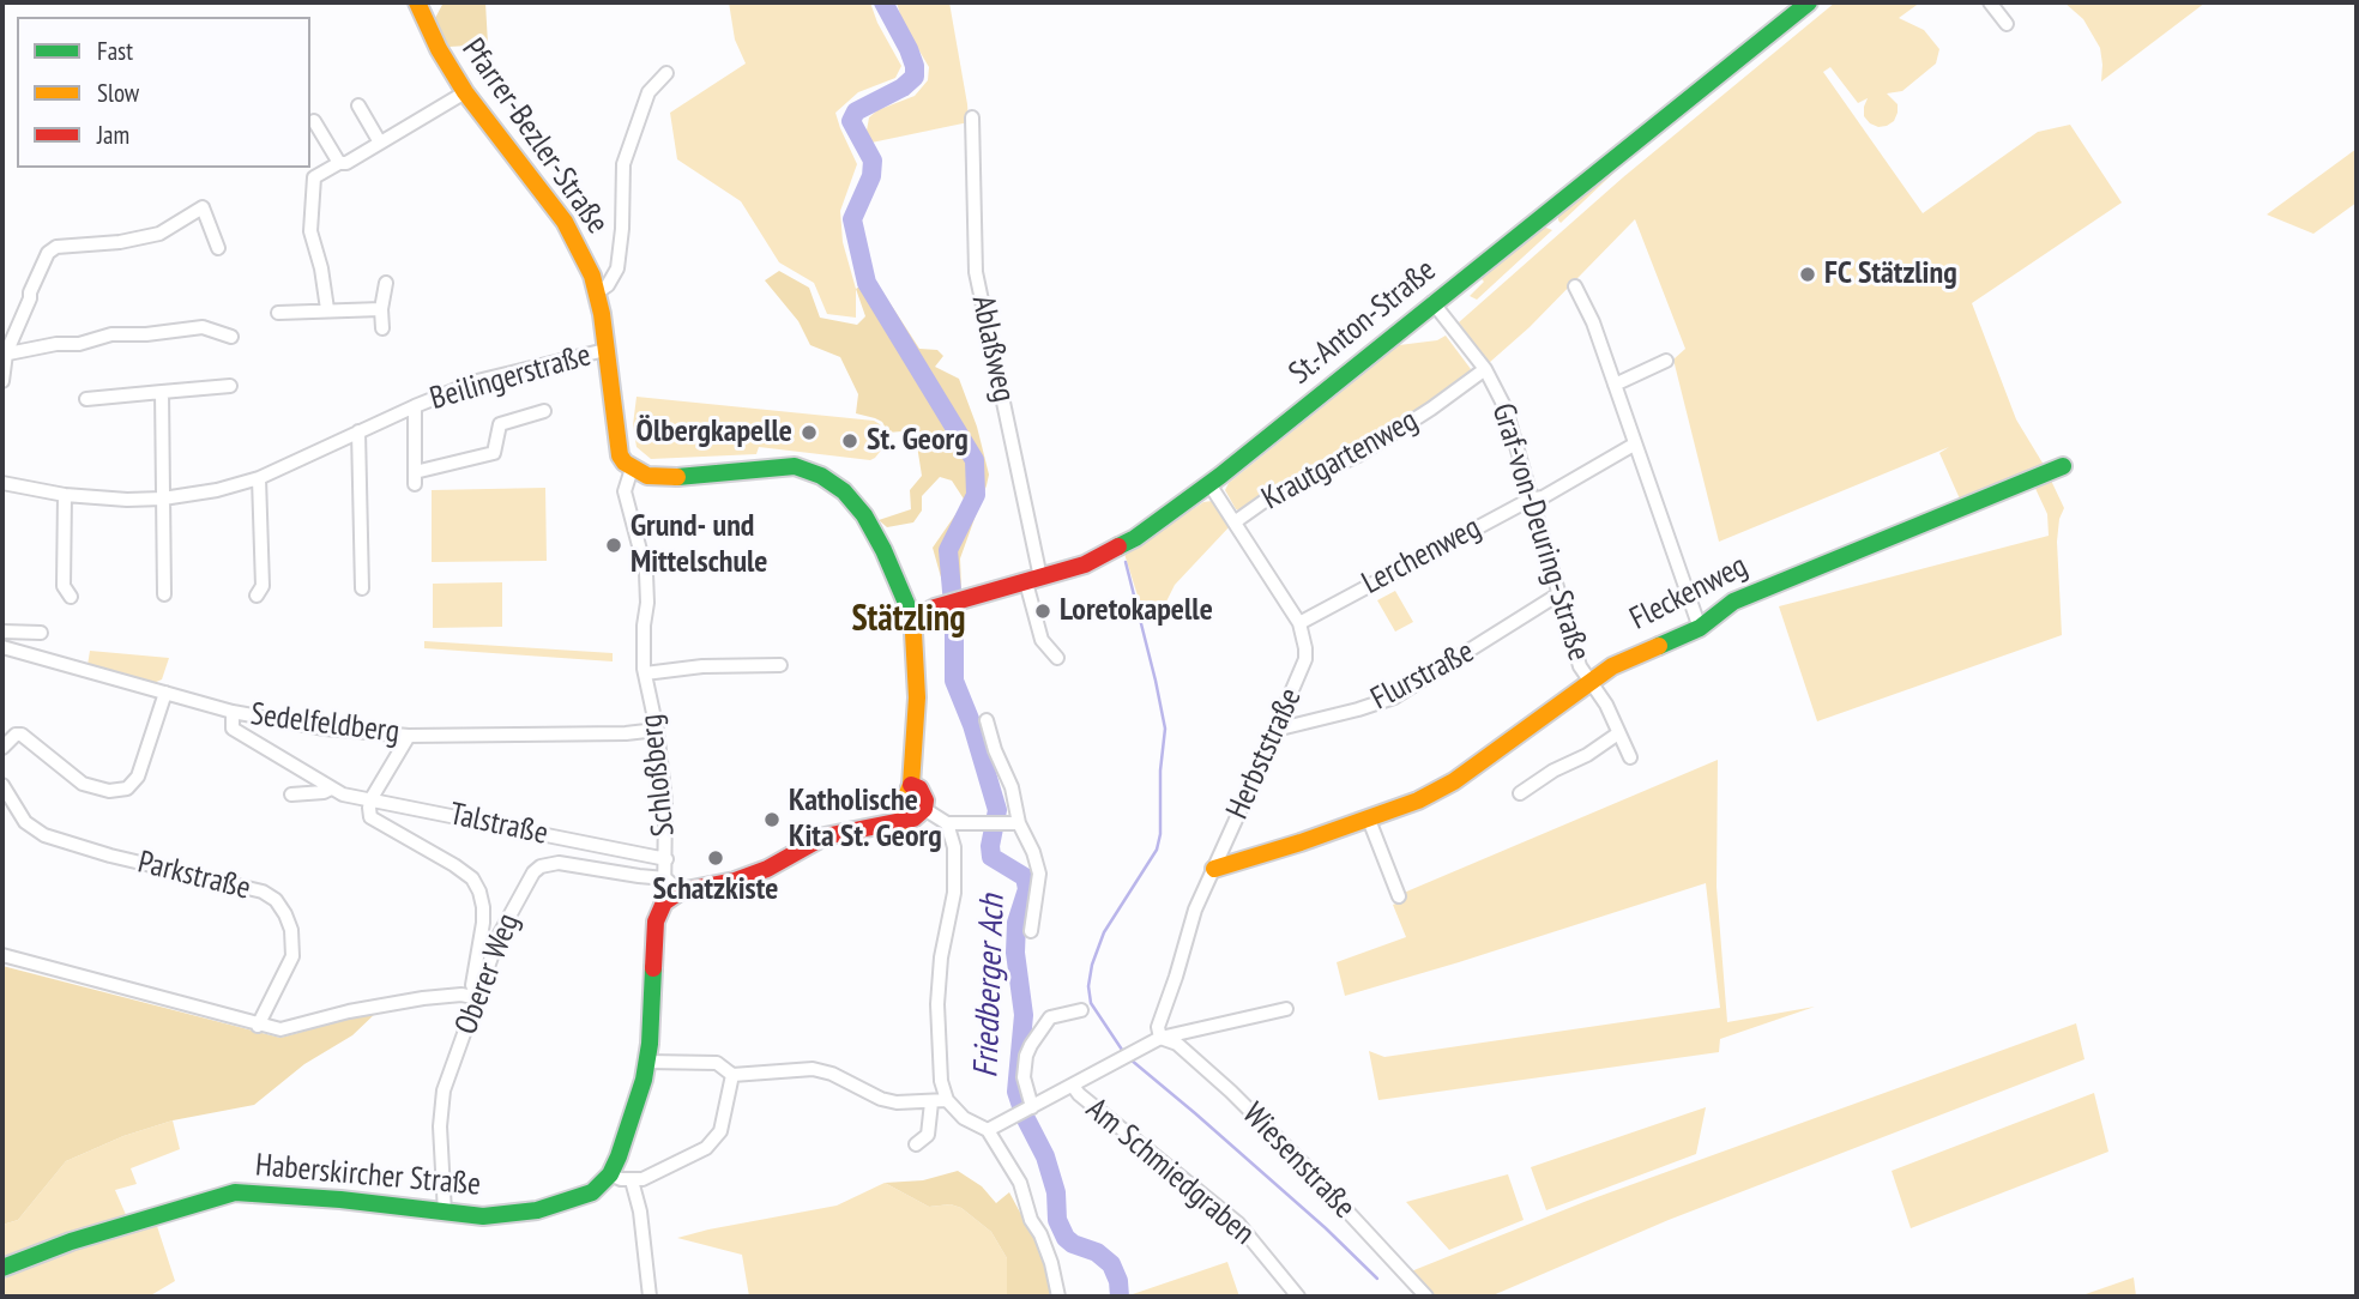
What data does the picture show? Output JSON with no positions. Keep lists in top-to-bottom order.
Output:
{
  "streets": {
    "street": [
      "Pfarrer-Bezler-Straße",
      "St.-Anton-Straße",
      "Ablaßweg",
      "Beilingerstraße",
      "Krautgartenweg",
      "Graf-von-Deuring-Straße",
      "Lerchenweg",
      "Fleckenweg",
      "Flurstraße",
      "Sedelfeldberg",
      "Herbststraße",
      "Schloßberg",
      "Talstraße",
      "Parkstraße",
      "Oberer Weg",
      "Wiesenstraße",
      "Am Schmiedgraben",
      "Haberskircher Straße"
    ]
  },
  "crossings": [
    ["Pfarrer-Bezler-Straße", "Beilingerstraße"],
    ["Pfarrer-Bezler-Straße", "Schloßberg"],
    ["St.-Anton-Straße", "Ablaßweg"],
    ["St.-Anton-Straße", "Graf-von-Deuring-Straße"],
    ["St.-Anton-Straße", "Herbststraße"],
    ["Krautgartenweg", "Graf-von-Deuring-Straße"],
    ["Krautgartenweg", "Herbststraße"],
    ["Graf-von-Deuring-Straße", "Lerchenweg"],
    ["Graf-von-Deuring-Straße", "Fleckenweg"],
    ["Graf-von-Deuring-Straße", "Flurstraße"],
    ["Lerchenweg", "Herbststraße"],
    ["Fleckenweg", "Herbststraße"],
    ["Flurstraße", "Herbststraße"],
    ["Sedelfeldberg", "Schloßberg"],
    ["Sedelfeldberg", "Talstraße"],
    ["Herbststraße", "Wiesenstraße"],
    ["Schloßberg", "Talstraße"],
    ["Schloßberg", "Oberer Weg"],
    ["Oberer Weg", "Haberskircher Straße"]
  ],
  "districts": ["Stätzling"],
  "water": ["Friedberger Ach"],
  "places": [
    "FC Stätzling",
    "Ölbergkapelle",
    "St. Georg",
    "Grund- und Mittelschule",
    "Loretokapelle",
    "Katholische Kita St. Georg",
    "Schatzkiste"
  ],
  "legend": ["Fast", "Slow", "Jam"]
}
